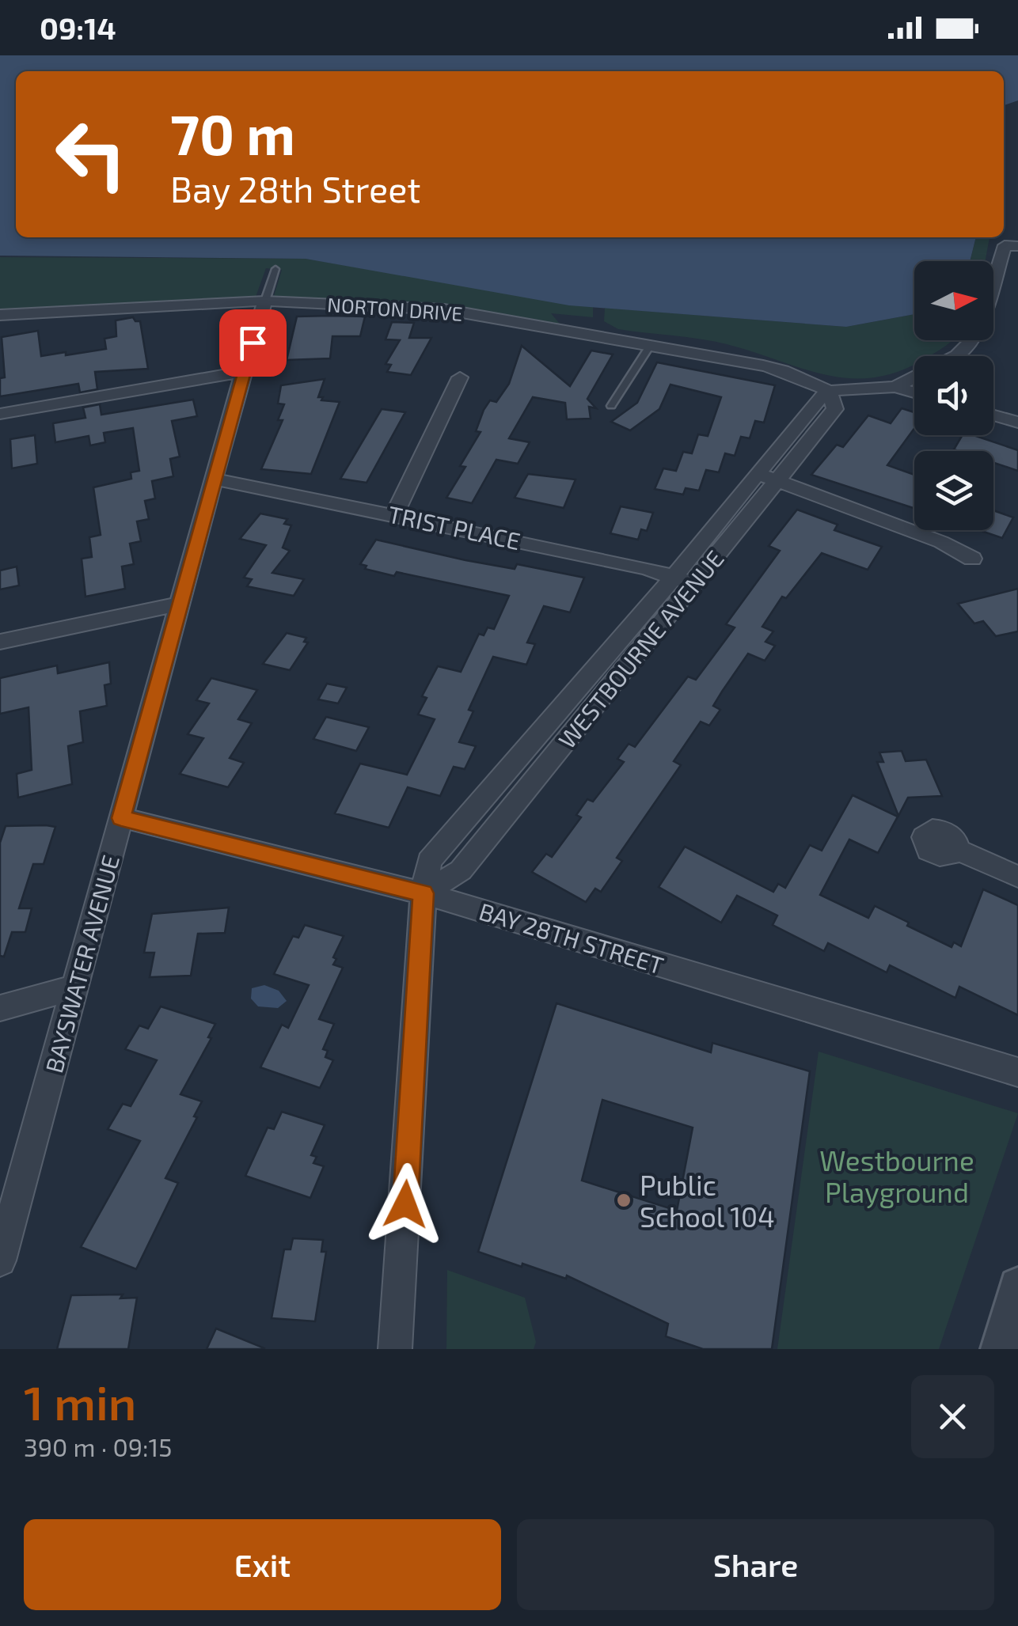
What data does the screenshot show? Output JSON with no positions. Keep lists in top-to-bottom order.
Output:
{
  "streets": {
    "street": [
      "NORTON DRIVE",
      "TRIST PLACE",
      "WESTBOURNE AVENUE",
      "BAY 28TH STREET",
      "BAYSWATER AVENUE"
    ]
  },
  "crossings": [
    ["NORTON DRIVE", "WESTBOURNE AVENUE"],
    ["NORTON DRIVE", "BAYSWATER AVENUE"],
    ["TRIST PLACE", "WESTBOURNE AVENUE"],
    ["TRIST PLACE", "BAYSWATER AVENUE"],
    ["WESTBOURNE AVENUE", "BAY 28TH STREET"],
    ["BAY 28TH STREET", "BAYSWATER AVENUE"]
  ],
  "parks": ["Westbourne Playground"],
  "places": ["Public School 104"],
  "north": "right",
  "page": {
    "status": "09:14",
    "turn": ["70 m", "Bay 28th Street"],
    "heading": ["1 min", "390 m · 09:15"],
    "buttons": ["Exit", "Share"]
  }
}
